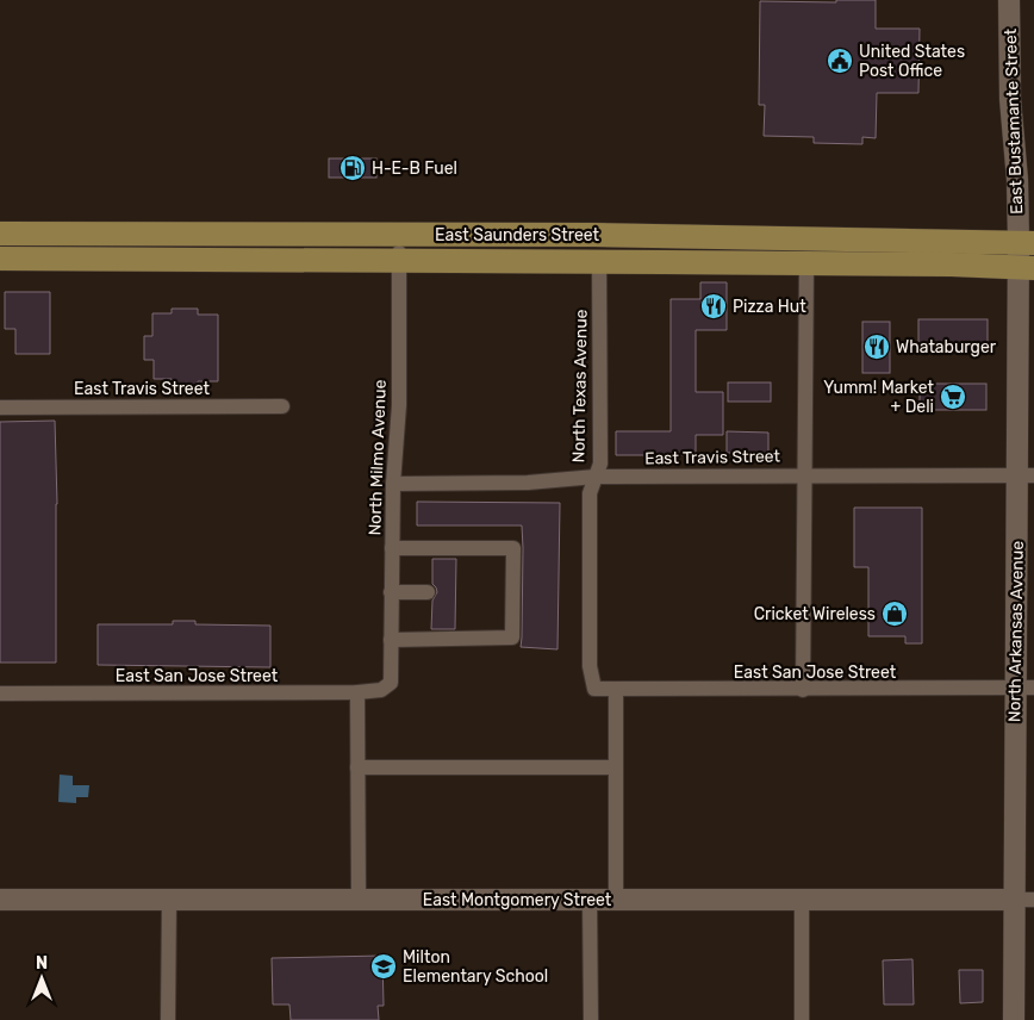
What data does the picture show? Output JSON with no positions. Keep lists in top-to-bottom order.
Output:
{
  "streets": {
    "main road": [
      "East Bustamante Street",
      "East Saunders Street",
      "North Arkansas Avenue",
      "East Montgomery Street"
    ],
    "street": [
      "North Texas Avenue",
      "East Travis Street",
      "North Milmo Avenue",
      "East San Jose Street"
    ]
  },
  "crossings": [
    ["East Bustamante Street", "East Saunders Street"],
    ["East Bustamante Street", "North Arkansas Avenue"],
    ["East Saunders Street", "North Texas Avenue"],
    ["East Saunders Street", "North Milmo Avenue"],
    ["East Saunders Street", "North Arkansas Avenue"],
    ["North Texas Avenue", "East Travis Street"],
    ["North Texas Avenue", "East San Jose Street"],
    ["East Travis Street", "North Milmo Avenue"],
    ["East Travis Street", "North Arkansas Avenue"],
    ["North Milmo Avenue", "East San Jose Street"],
    ["North Arkansas Avenue", "East San Jose Street"],
    ["North Arkansas Avenue", "East Montgomery Street"]
  ],
  "places": {
    "public building": ["United States Post Office"],
    "fuel station": ["H-E-B Fuel"],
    "restaurant": ["Pizza Hut", "Whataburger"],
    "supermarket": ["Yumm! Market + Deli"],
    "shop": ["Cricket Wireless"],
    "school or university": ["Milton Elementary School"]
  },
  "north": "top"
}
